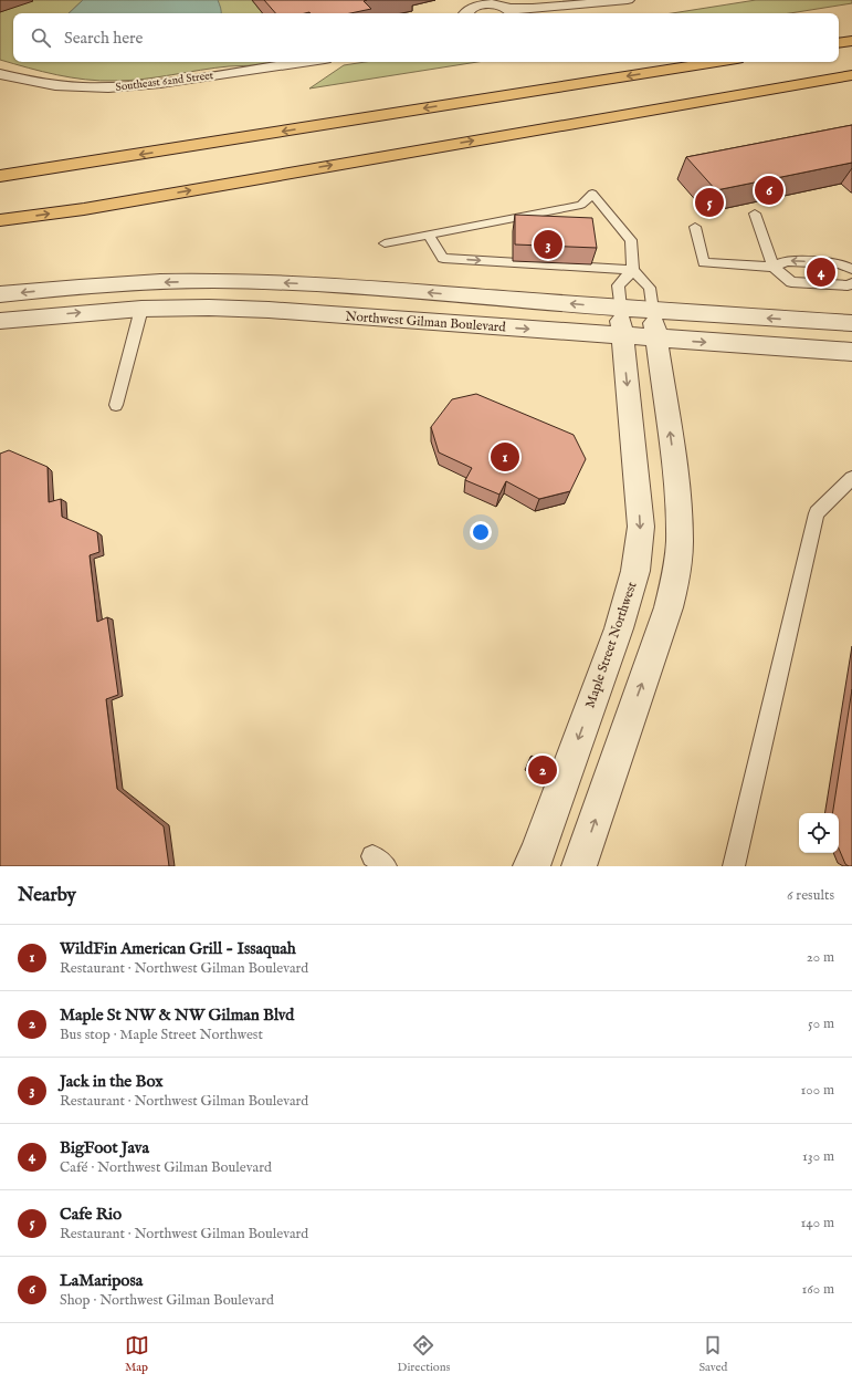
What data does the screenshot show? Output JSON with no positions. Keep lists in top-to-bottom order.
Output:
{
  "streets": {
    "street": ["Southeast 62nd Street", "Northwest Gilman Boulevard", "Maple Street Northwest"]
  },
  "crossings": [
    ["Northwest Gilman Boulevard", "Maple Street Northwest"]
  ],
  "page": {
    "search": "Search here",
    "pins": [
      "6",
      "5",
      "3",
      "4",
      "1",
      "2"
    ],
    "heading": ["Nearby", "6 results"],
    "list": [
      {
        "mark": "1",
        "name": "WildFin American Grill - Issaquah",
        "note": "Restaurant · Northwest Gilman Boulevard",
        "value": "20 m"
      },
      {
        "mark": "2",
        "name": "Maple St NW & NW Gilman Blvd",
        "note": "Bus stop · Maple Street Northwest",
        "value": "50 m"
      },
      {
        "mark": "3",
        "name": "Jack in the Box",
        "note": "Restaurant · Northwest Gilman Boulevard",
        "value": "100 m"
      },
      {
        "mark": "4",
        "name": "BigFoot Java",
        "note": "Café · Northwest Gilman Boulevard",
        "value": "130 m"
      },
      {
        "mark": "5",
        "name": "Cafe Rio",
        "note": "Restaurant · Northwest Gilman Boulevard",
        "value": "140 m"
      },
      {
        "mark": "6",
        "name": "LaMariposa",
        "note": "Shop · Northwest Gilman Boulevard",
        "value": "160 m"
      }
    ],
    "nav": ["Map", "Directions", "Saved"]
  }
}
